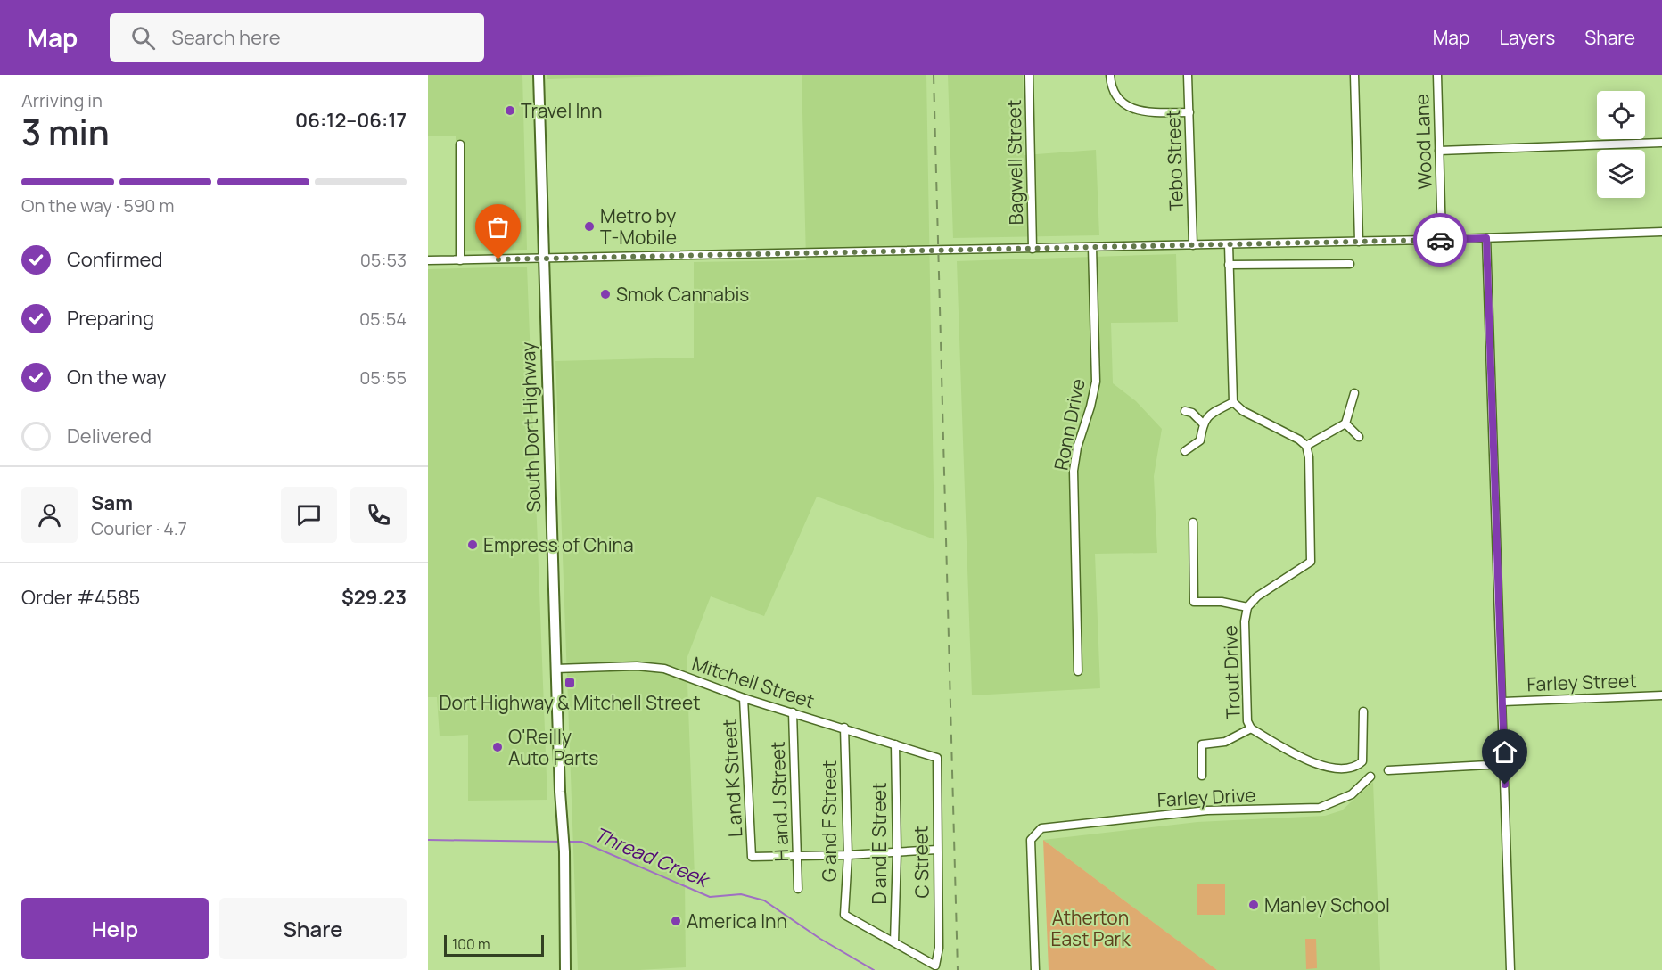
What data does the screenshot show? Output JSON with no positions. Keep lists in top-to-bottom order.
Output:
{
  "streets": {
    "main road": ["South Dort Highway"],
    "street": [
      "Wood Lane",
      "Tebo Street",
      "Bagwell Street",
      "Ronn Drive",
      "Trout Drive",
      "Mitchell Street",
      "Farley Street",
      "L and K Street",
      "Farley Drive",
      "H and J Street",
      "G and F Street",
      "D and E Street",
      "C Street"
    ]
  },
  "crossings": [
    ["South Dort Highway", "Mitchell Street"],
    ["Mitchell Street", "L and K Street"],
    ["Mitchell Street", "H and J Street"],
    ["Mitchell Street", "G and F Street"],
    ["Mitchell Street", "D and E Street"],
    ["Mitchell Street", "C Street"],
    ["L and K Street", "H and J Street"],
    ["G and F Street", "D and E Street"],
    ["G and F Street", "C Street"],
    ["D and E Street", "C Street"]
  ],
  "water": ["Thread Creek"],
  "parks": ["Atherton East Park"],
  "places": {
    "other": [
      "Travel Inn",
      "Metro by T-Mobile",
      "Smok Cannabis",
      "Empress of China",
      "O'Reilly Auto Parts",
      "Manley School",
      "America Inn"
    ],
    "transit": ["Dort Highway & Mitchell Street"]
  },
  "scale_bar": "100 m",
  "page": {
    "header": "Map",
    "search": "Search here",
    "nav": ["Map", "Layers", "Share"],
    "heading": ["3 min", "Arriving in", "06:12–06:17"],
    "panel": [
      "Sam",
      "Courier · 4.7",
      "Order #4585",
      "$29.23"
    ],
    "bar": "On the way · 590 m",
    "list": [
      ["Confirmed", "05:53"],
      ["Preparing", "05:54"],
      ["On the way", "05:55"],
      "Delivered"
    ],
    "buttons": ["Help", "Share"],
    "scale": "100 m"
  }
}
